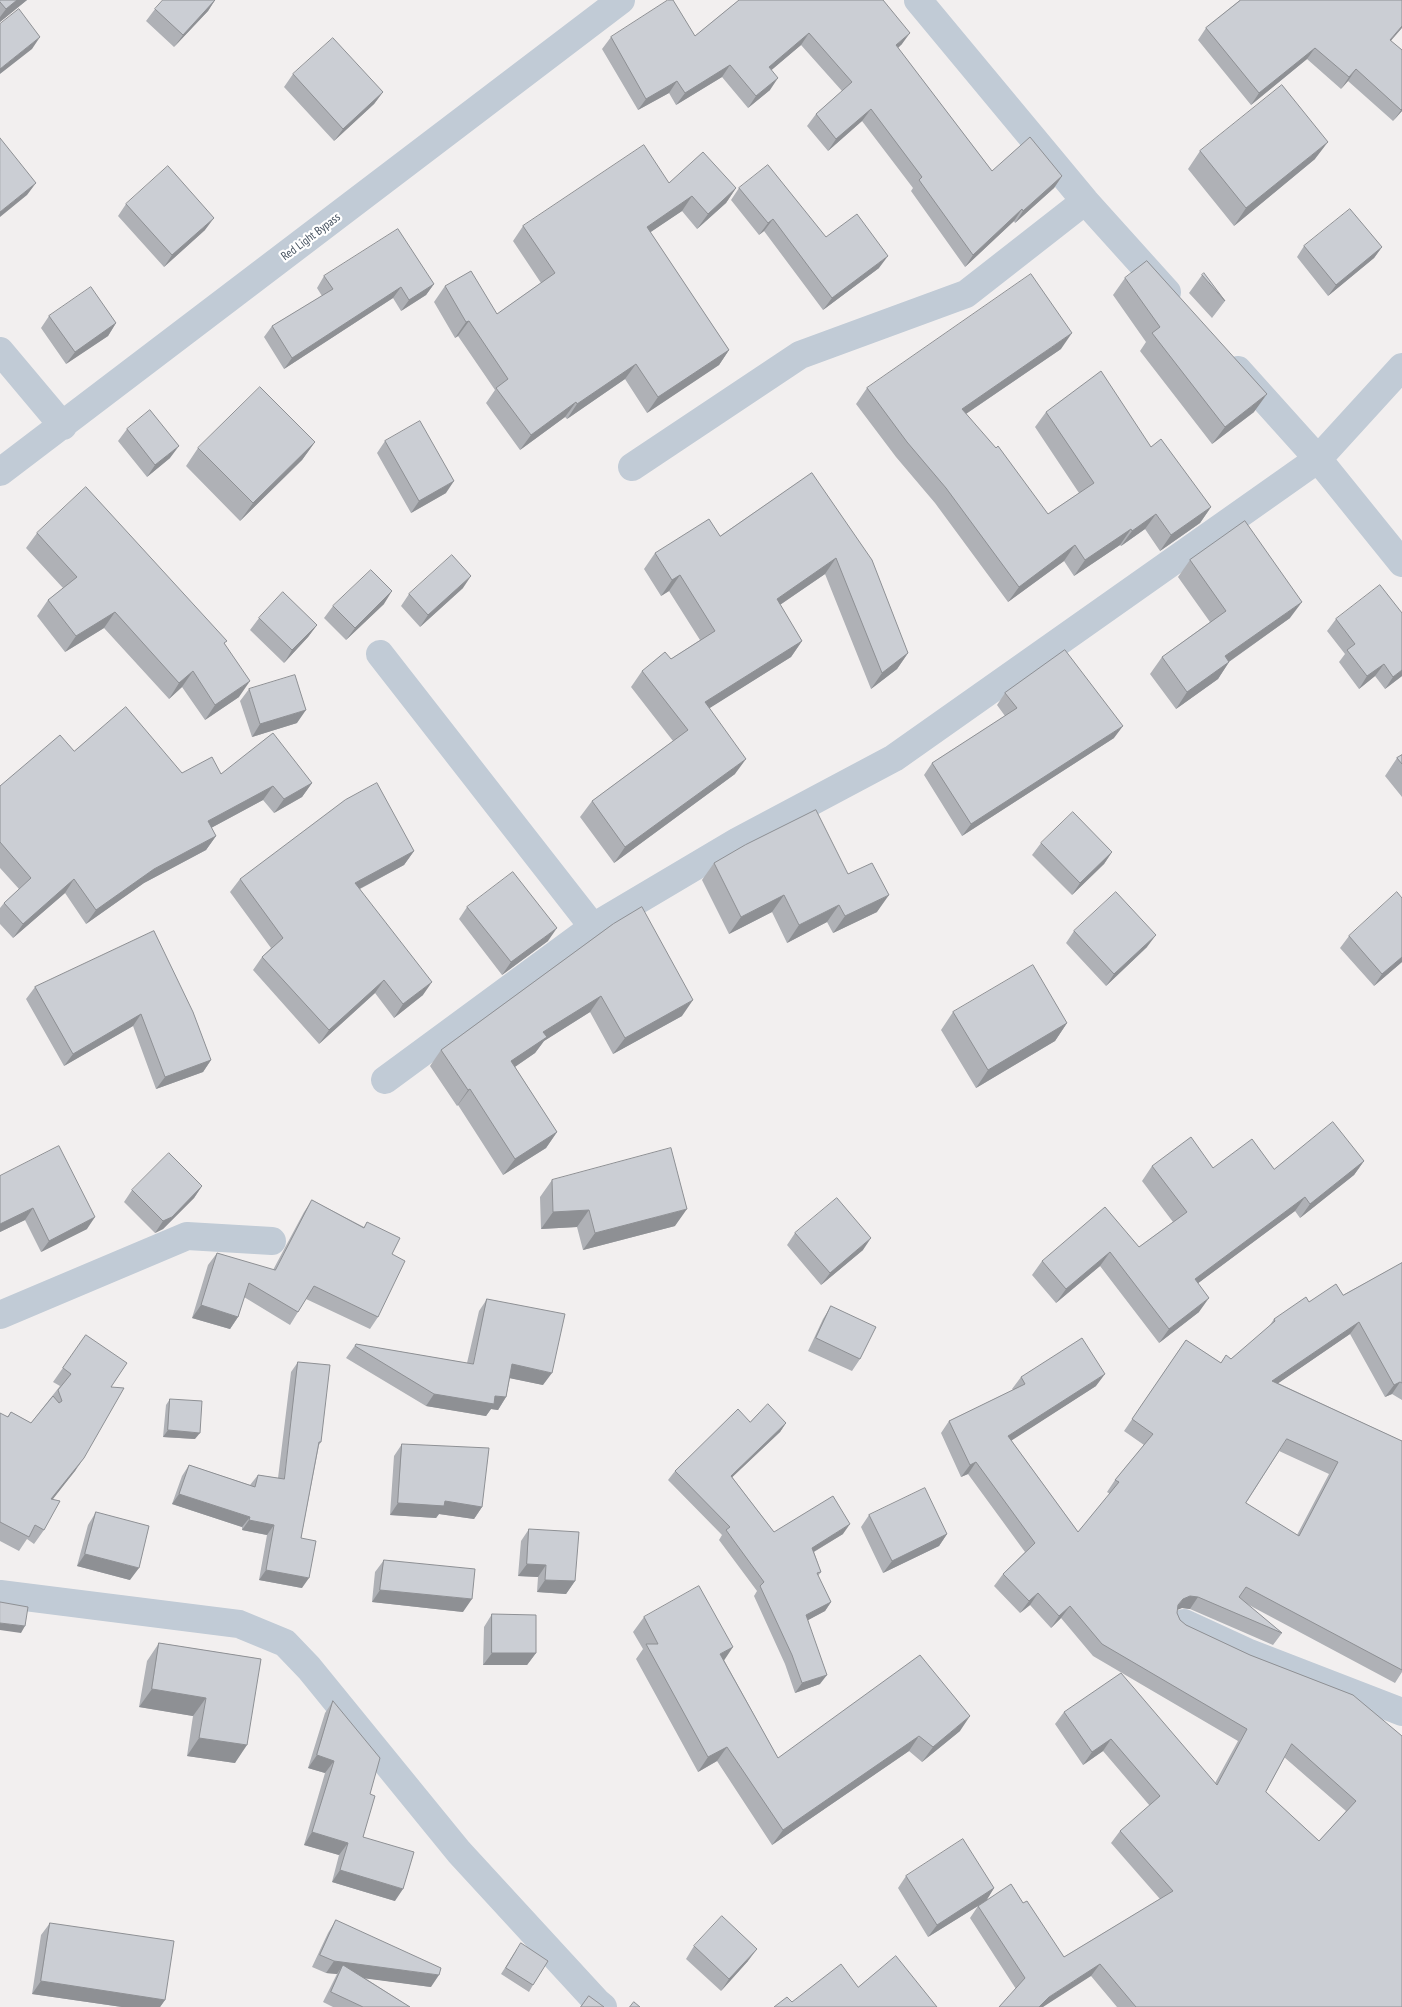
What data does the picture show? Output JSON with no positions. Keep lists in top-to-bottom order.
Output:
{
  "streets": {
    "street": ["Red Light Bypass"]
  }
}
